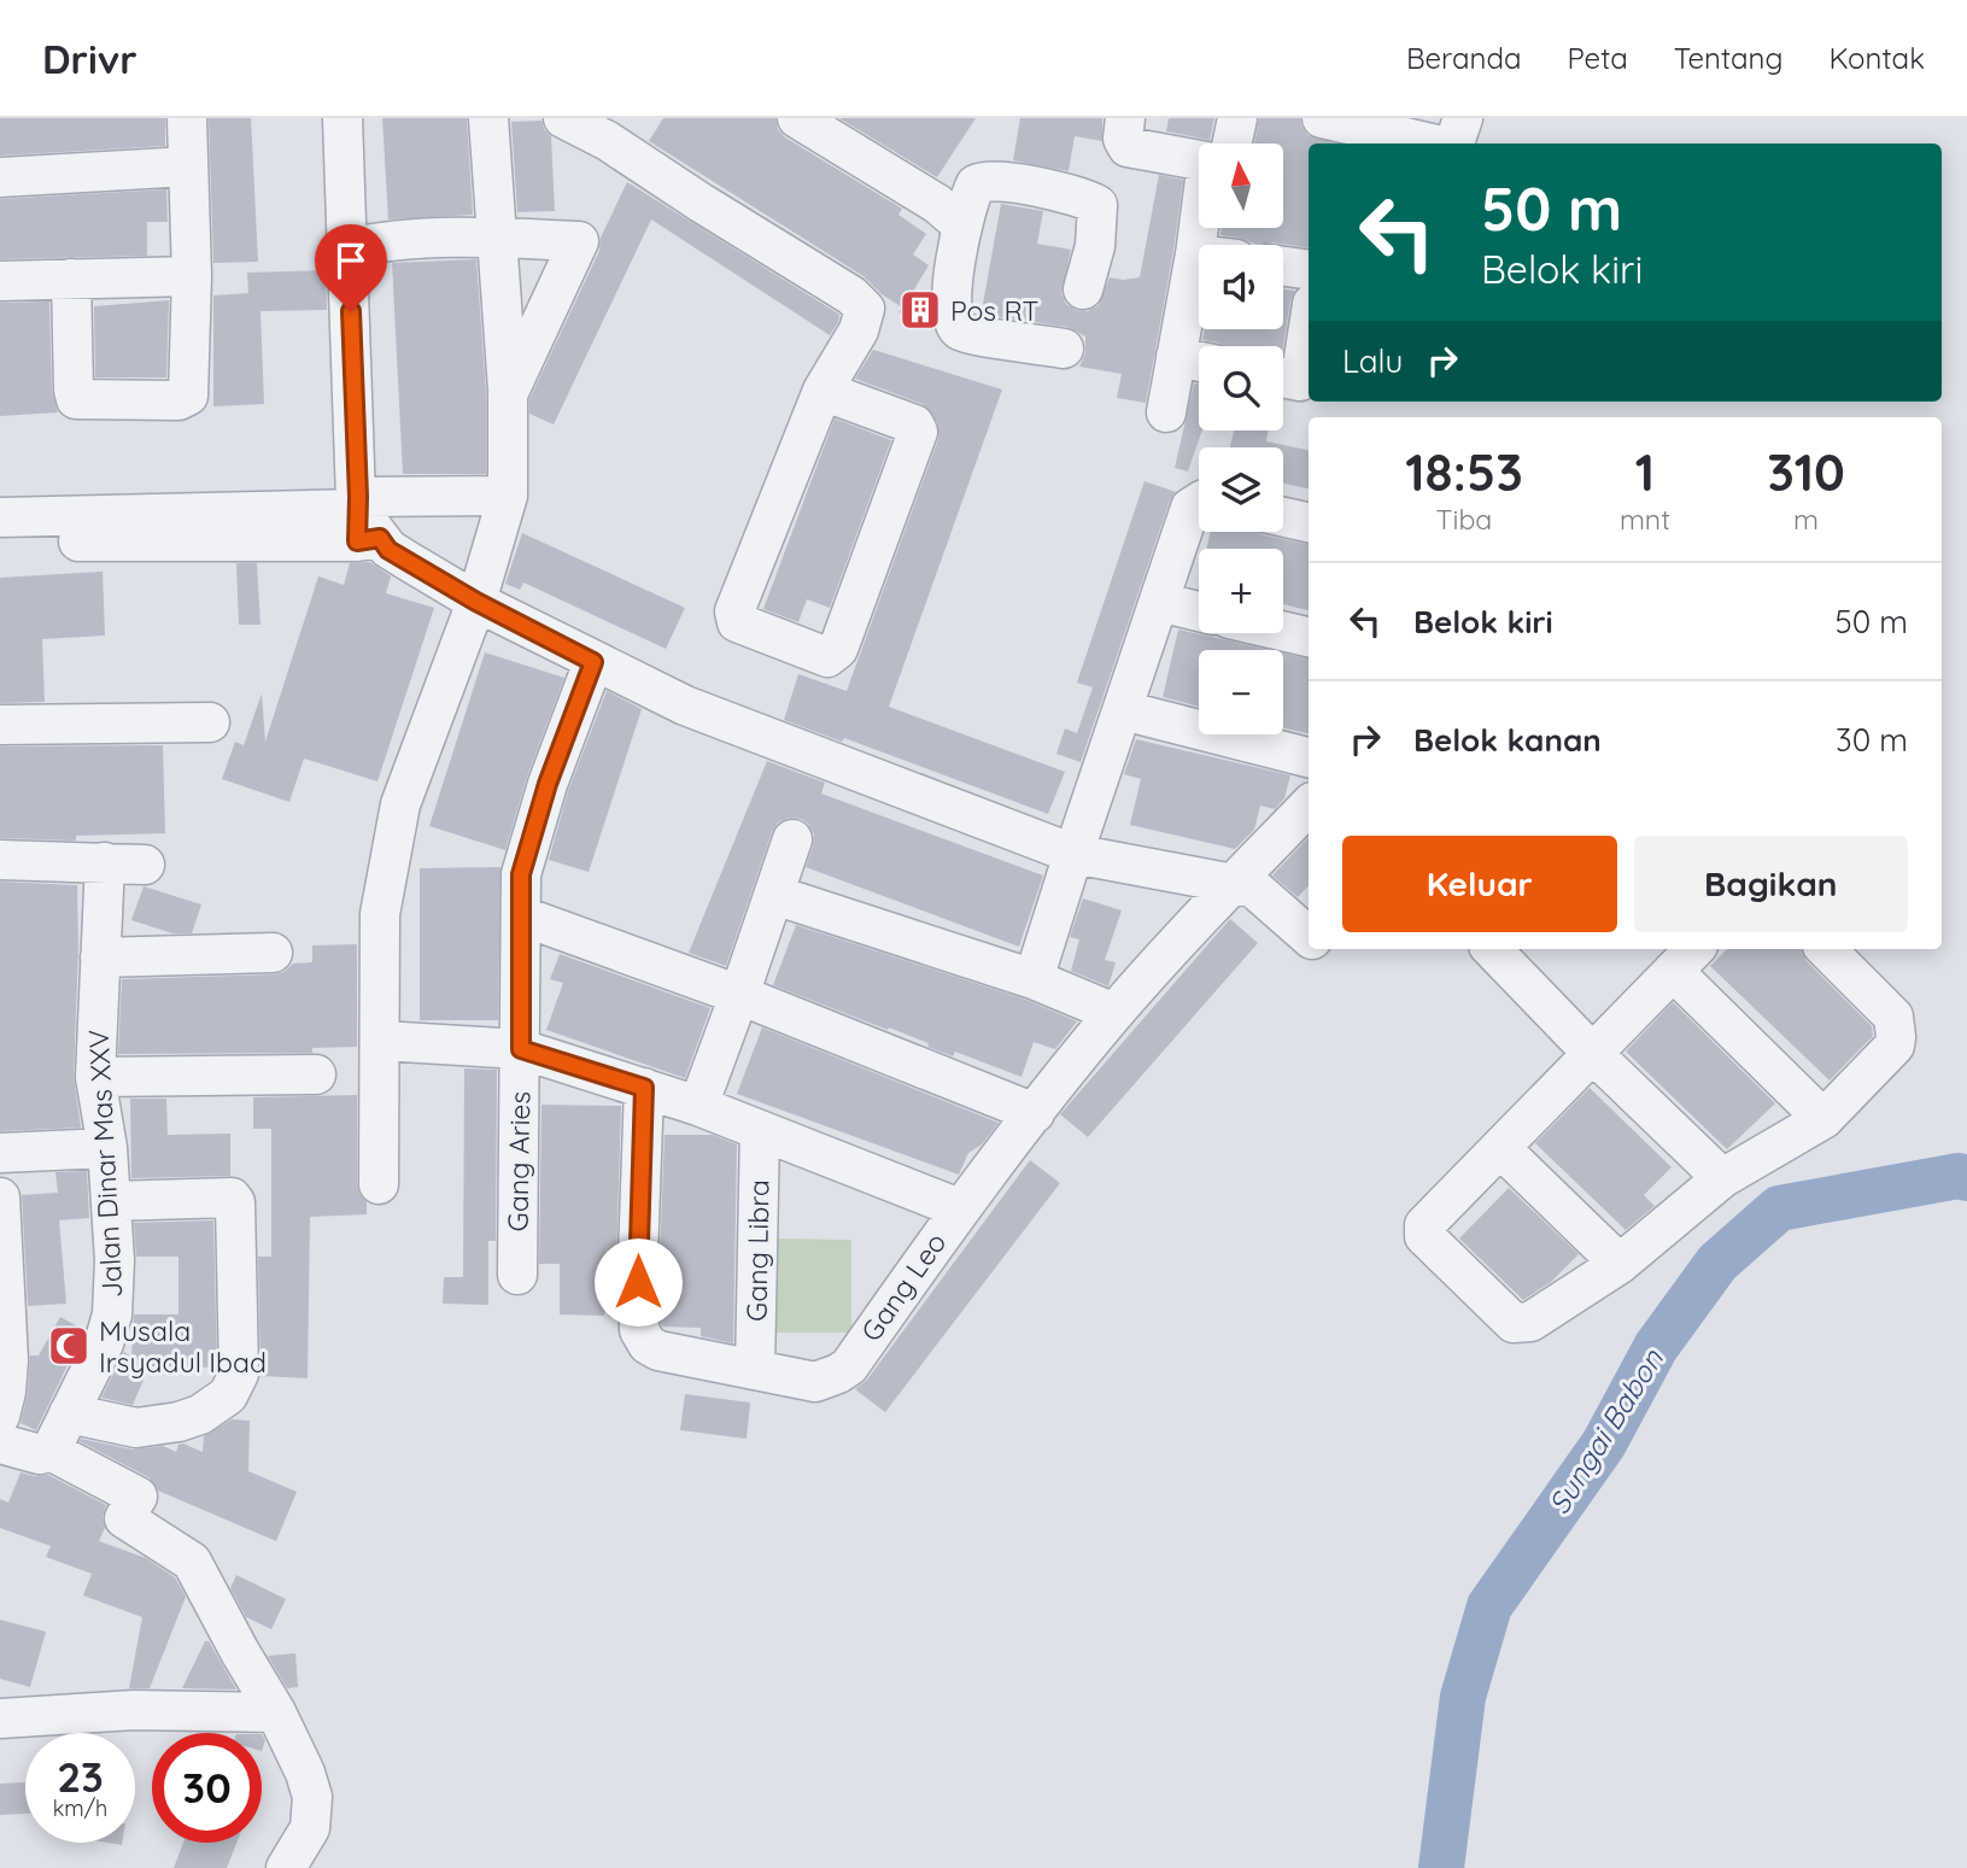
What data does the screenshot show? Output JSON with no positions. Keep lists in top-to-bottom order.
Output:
{
  "streets": {
    "street": [
      "Gang Aries",
      "Jalan Dinar Mas XXV",
      "Gang Libra",
      "Gang Leo"
    ]
  },
  "crossings": [
    ["Gang Libra", "Gang Leo"]
  ],
  "water": ["Sungai Babon"],
  "places": {
    "building": ["Pos RT"],
    "mosque": ["Musala Irsyadul Ibad"]
  },
  "north": "top",
  "page": {
    "header": "Drivr",
    "nav": [
      "Beranda",
      "Peta",
      "Tentang",
      "Kontak"
    ],
    "map_buttons": ["+", "−"],
    "turn": ["50 m", "Belok kiri"],
    "then": "Lalu",
    "eta": [
      "18:53",
      "Tiba",
      "1",
      "mnt",
      "310",
      "m"
    ],
    "list": [
      {
        "name": "Belok kiri",
        "value": "50 m"
      },
      {
        "name": "Belok kanan",
        "value": "30 m"
      }
    ],
    "buttons": ["Keluar", "Bagikan"],
    "speed": "23 km/h",
    "limit": "30"
  }
}
